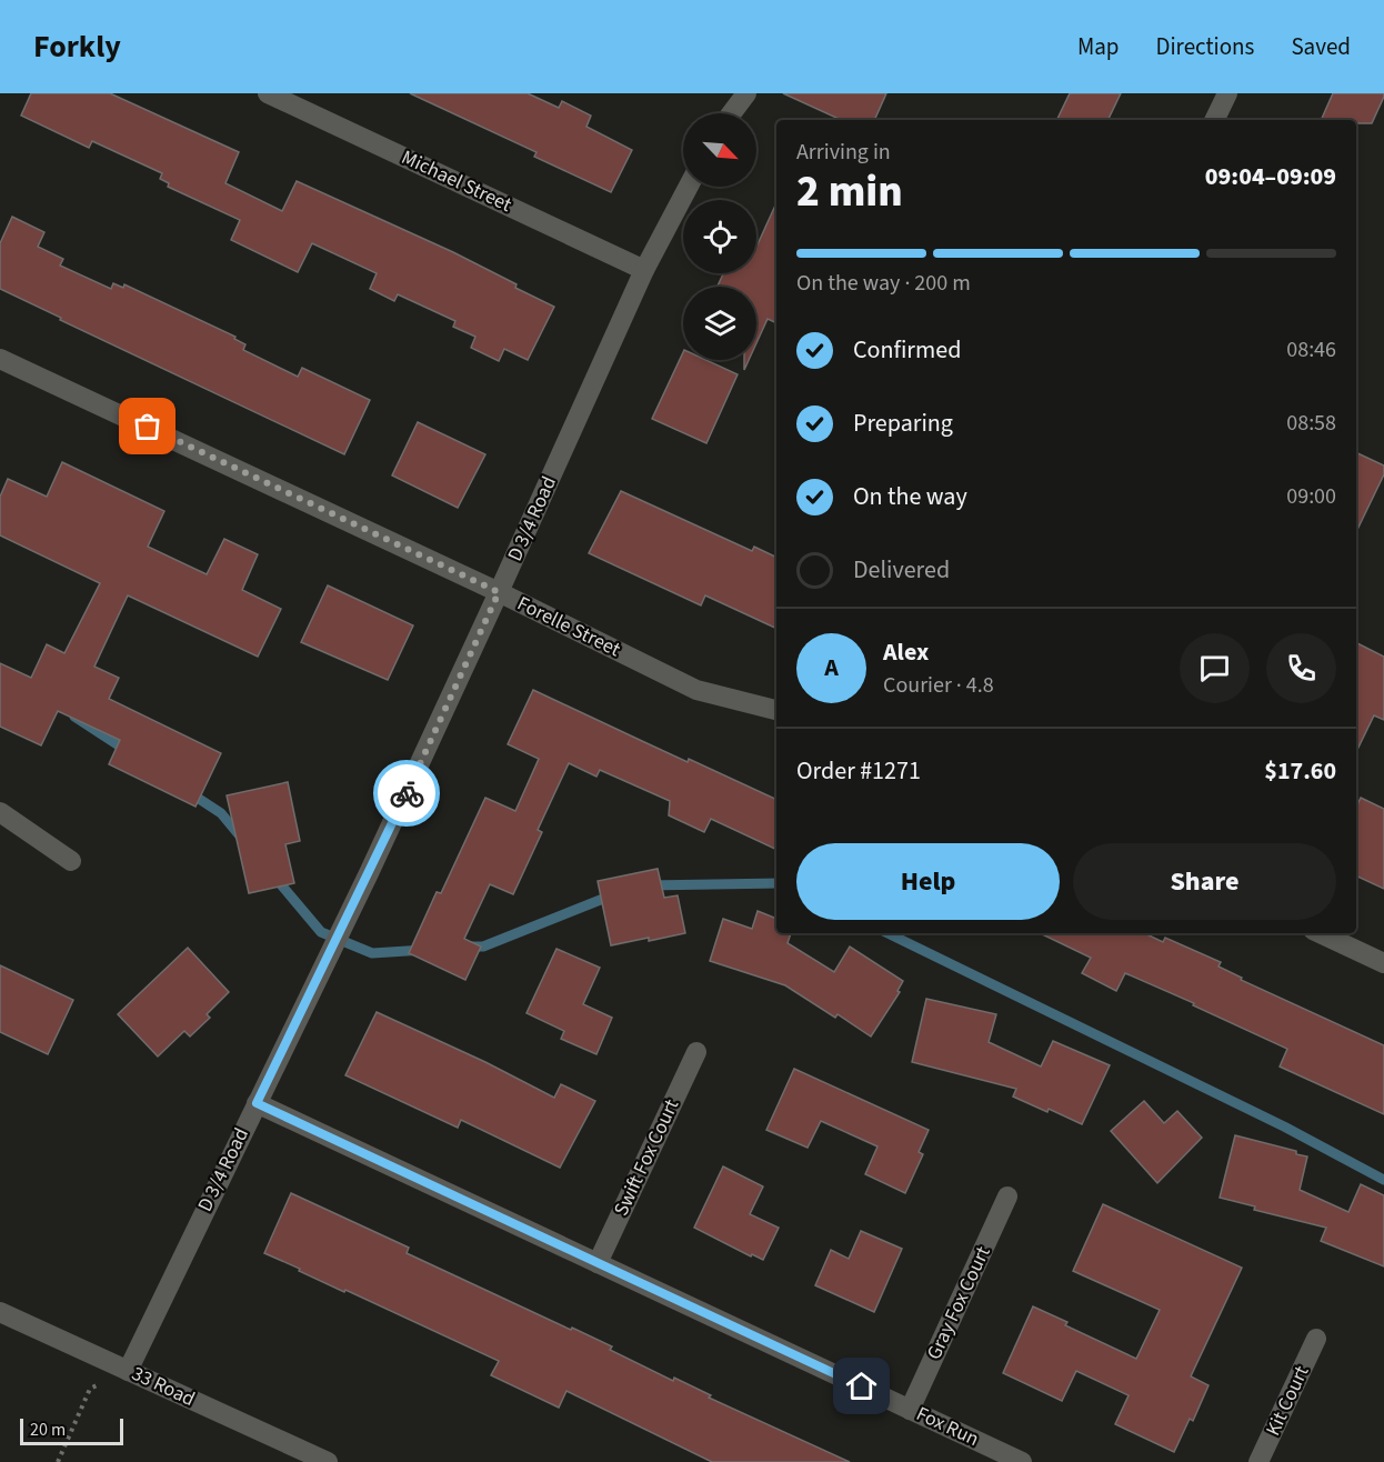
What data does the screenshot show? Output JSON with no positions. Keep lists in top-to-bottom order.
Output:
{
  "streets": {
    "street": [
      "Michael Street",
      "D 3/4 Road",
      "Forelle Street",
      "Swift Fox Court",
      "Gray Fox Court",
      "33 Road",
      "Kit Court",
      "Fox Run"
    ]
  },
  "crossings": [
    ["Michael Street", "D 3/4 Road"],
    ["D 3/4 Road", "Forelle Street"],
    ["D 3/4 Road", "33 Road"],
    ["D 3/4 Road", "Fox Run"],
    ["Swift Fox Court", "Fox Run"],
    ["Gray Fox Court", "Fox Run"]
  ],
  "scale_bar": "20 m",
  "north": "bottom right",
  "page": {
    "header": "Forkly",
    "nav": ["Map", "Directions", "Saved"],
    "heading": ["2 min", "Arriving in", "09:04–09:09"],
    "panel": [
      "Alex",
      "Courier · 4.8",
      "Order #1271",
      "$17.60"
    ],
    "bar": "On the way · 200 m",
    "list": [
      ["Confirmed", "08:46"],
      ["Preparing", "08:58"],
      ["On the way", "09:00"],
      "Delivered"
    ],
    "round": "A",
    "buttons": ["Help", "Share"],
    "scale": "20 m"
  }
}
